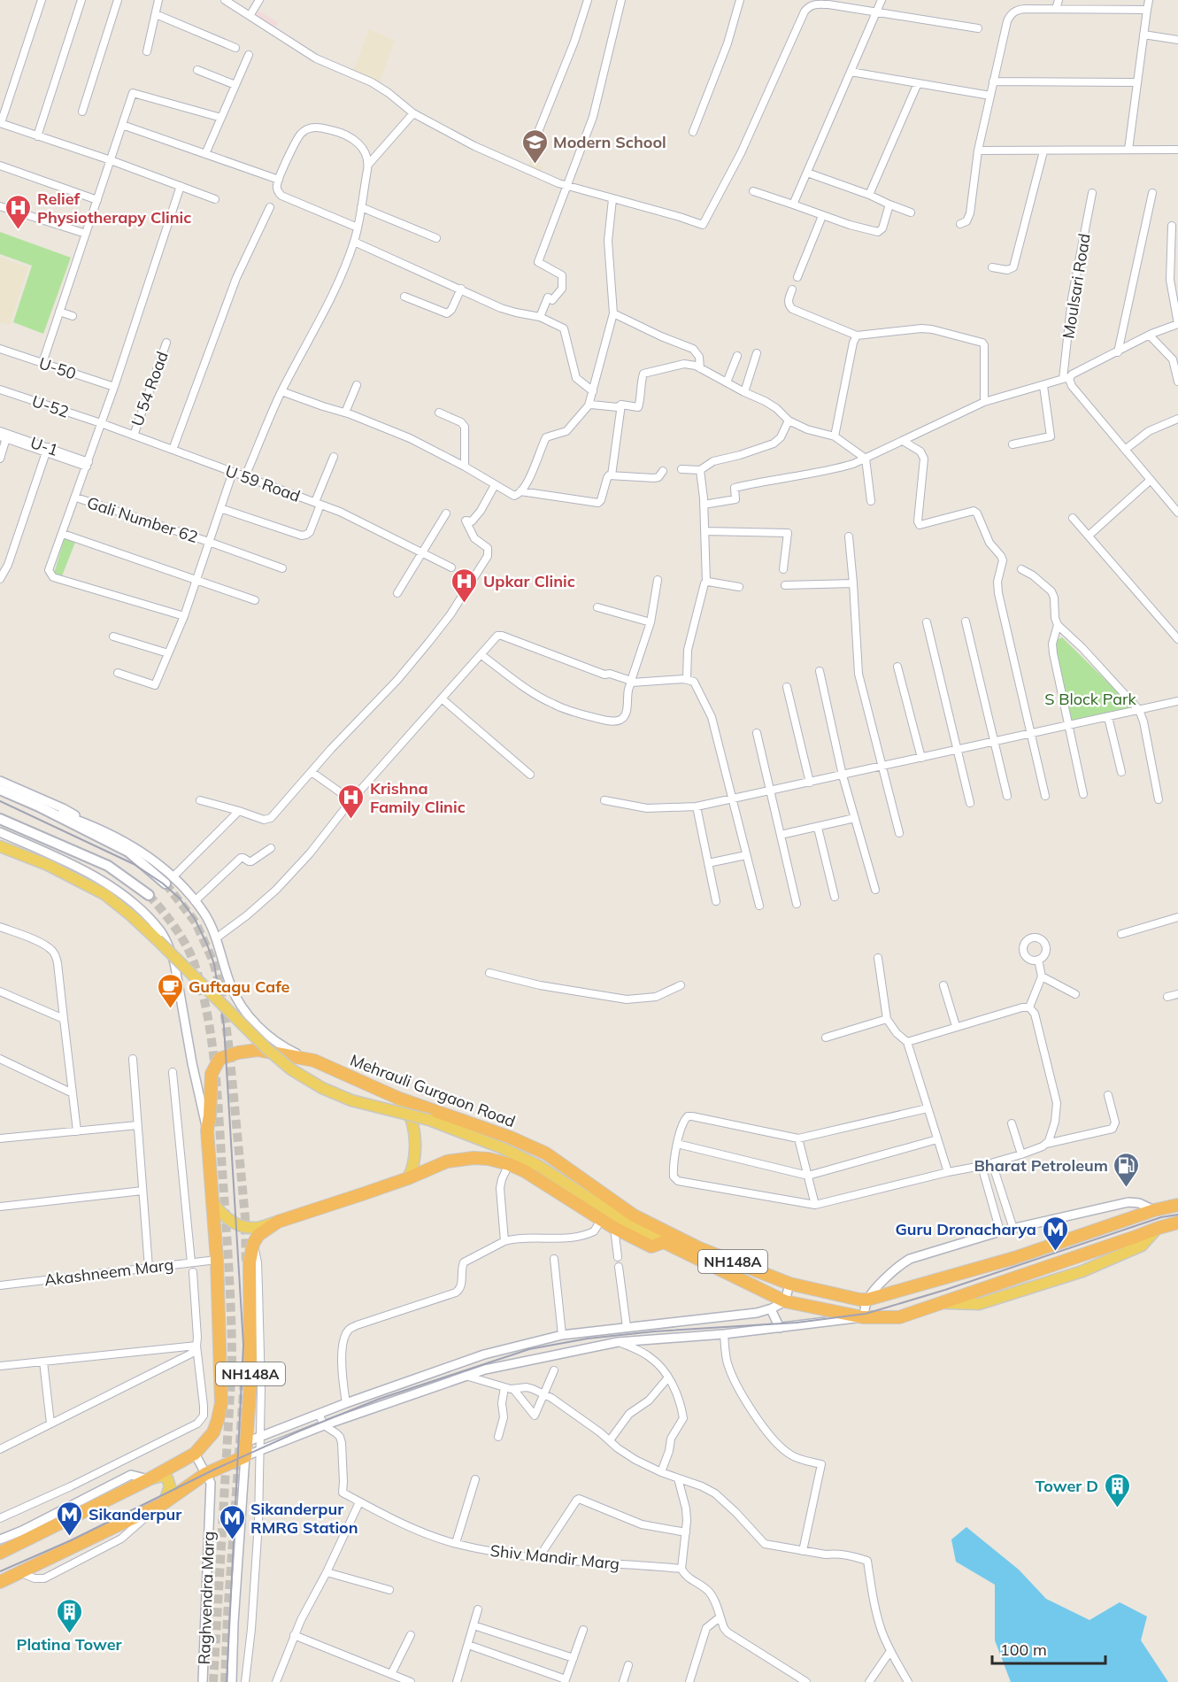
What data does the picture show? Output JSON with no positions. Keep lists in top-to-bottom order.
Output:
{
  "streets": {
    "highway": ["Mehrauli Gurgaon Road", "NH148A"],
    "street": [
      "Moulsari Road",
      "U-50",
      "U 54 Road",
      "U-52",
      "U-1",
      "U 59 Road",
      "Gali Number 62",
      "Akashneem Marg",
      "Shiv Mandir Marg",
      "Raghvendra Marg"
    ]
  },
  "crossings": [
    ["U 54 Road", "U 59 Road"],
    ["U-52", "U 59 Road"],
    ["Mehrauli Gurgaon Road", "Akashneem Marg"],
    ["Mehrauli Gurgaon Road", "Raghvendra Marg"],
    ["NH148A", "Raghvendra Marg"]
  ],
  "parks": ["S Block Park"],
  "places": {
    "school or university": ["Modern School"],
    "hospital": ["Relief Physiotherapy Clinic", "Upkar Clinic", "Krishna Family Clinic"],
    "cafe": ["Guftagu Cafe"],
    "fuel station": ["Bharat Petroleum"],
    "metro station": ["Guru Dronacharya", "Sikanderpur", "Sikanderpur RMRG Station"],
    "building": ["Tower D", "Platina Tower"]
  },
  "scale_bar": "100 m"
}
